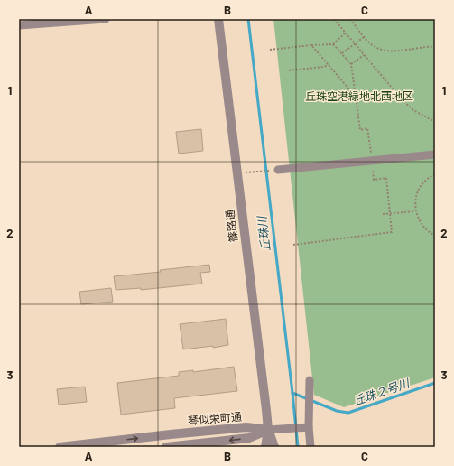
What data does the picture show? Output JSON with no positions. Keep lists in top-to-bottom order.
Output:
{
  "streets": {
    "street": ["篠路通", "琴似栄町通"]
  },
  "crossings": [
    ["篠路通", "琴似栄町通"]
  ],
  "water": ["丘珠川", "丘珠２号川"],
  "parks": ["丘珠空港緑地北西地区"],
  "grid": {
    "columns": ["A", "B", "C"],
    "rows": ["1", "2", "3"]
  }
}
